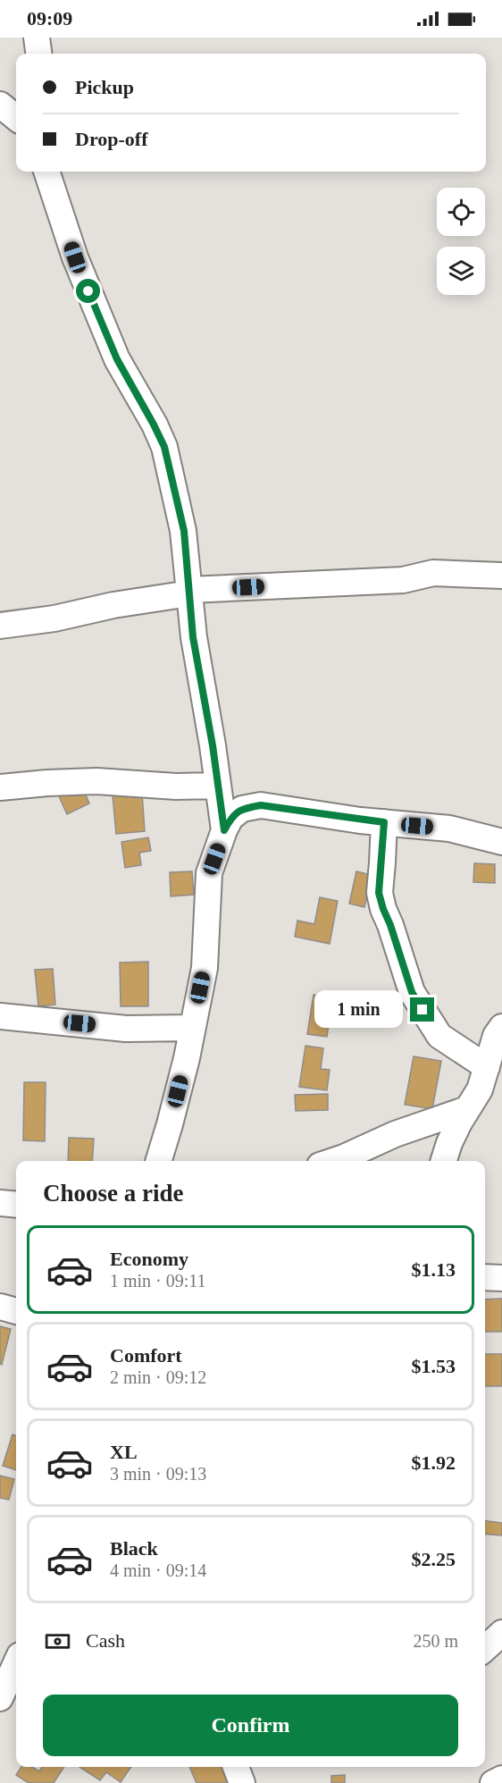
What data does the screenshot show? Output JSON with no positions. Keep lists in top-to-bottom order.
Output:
{
  "page": {
    "status": "09:09",
    "banner": ["Pickup", "Drop-off"],
    "bubble": "1 min",
    "heading": "Choose a ride",
    "list": [
      {
        "name": "Economy",
        "note": "1 min · 09:11",
        "value": "$1.13"
      },
      {
        "name": "Comfort",
        "note": "2 min · 09:12",
        "value": "$1.53"
      },
      {
        "name": "XL",
        "note": "3 min · 09:13",
        "value": "$1.92"
      },
      {
        "name": "Black",
        "note": "4 min · 09:14",
        "value": "$2.25"
      }
    ],
    "pay": ["Cash", "250 m"],
    "buttons": "Confirm"
  }
}
